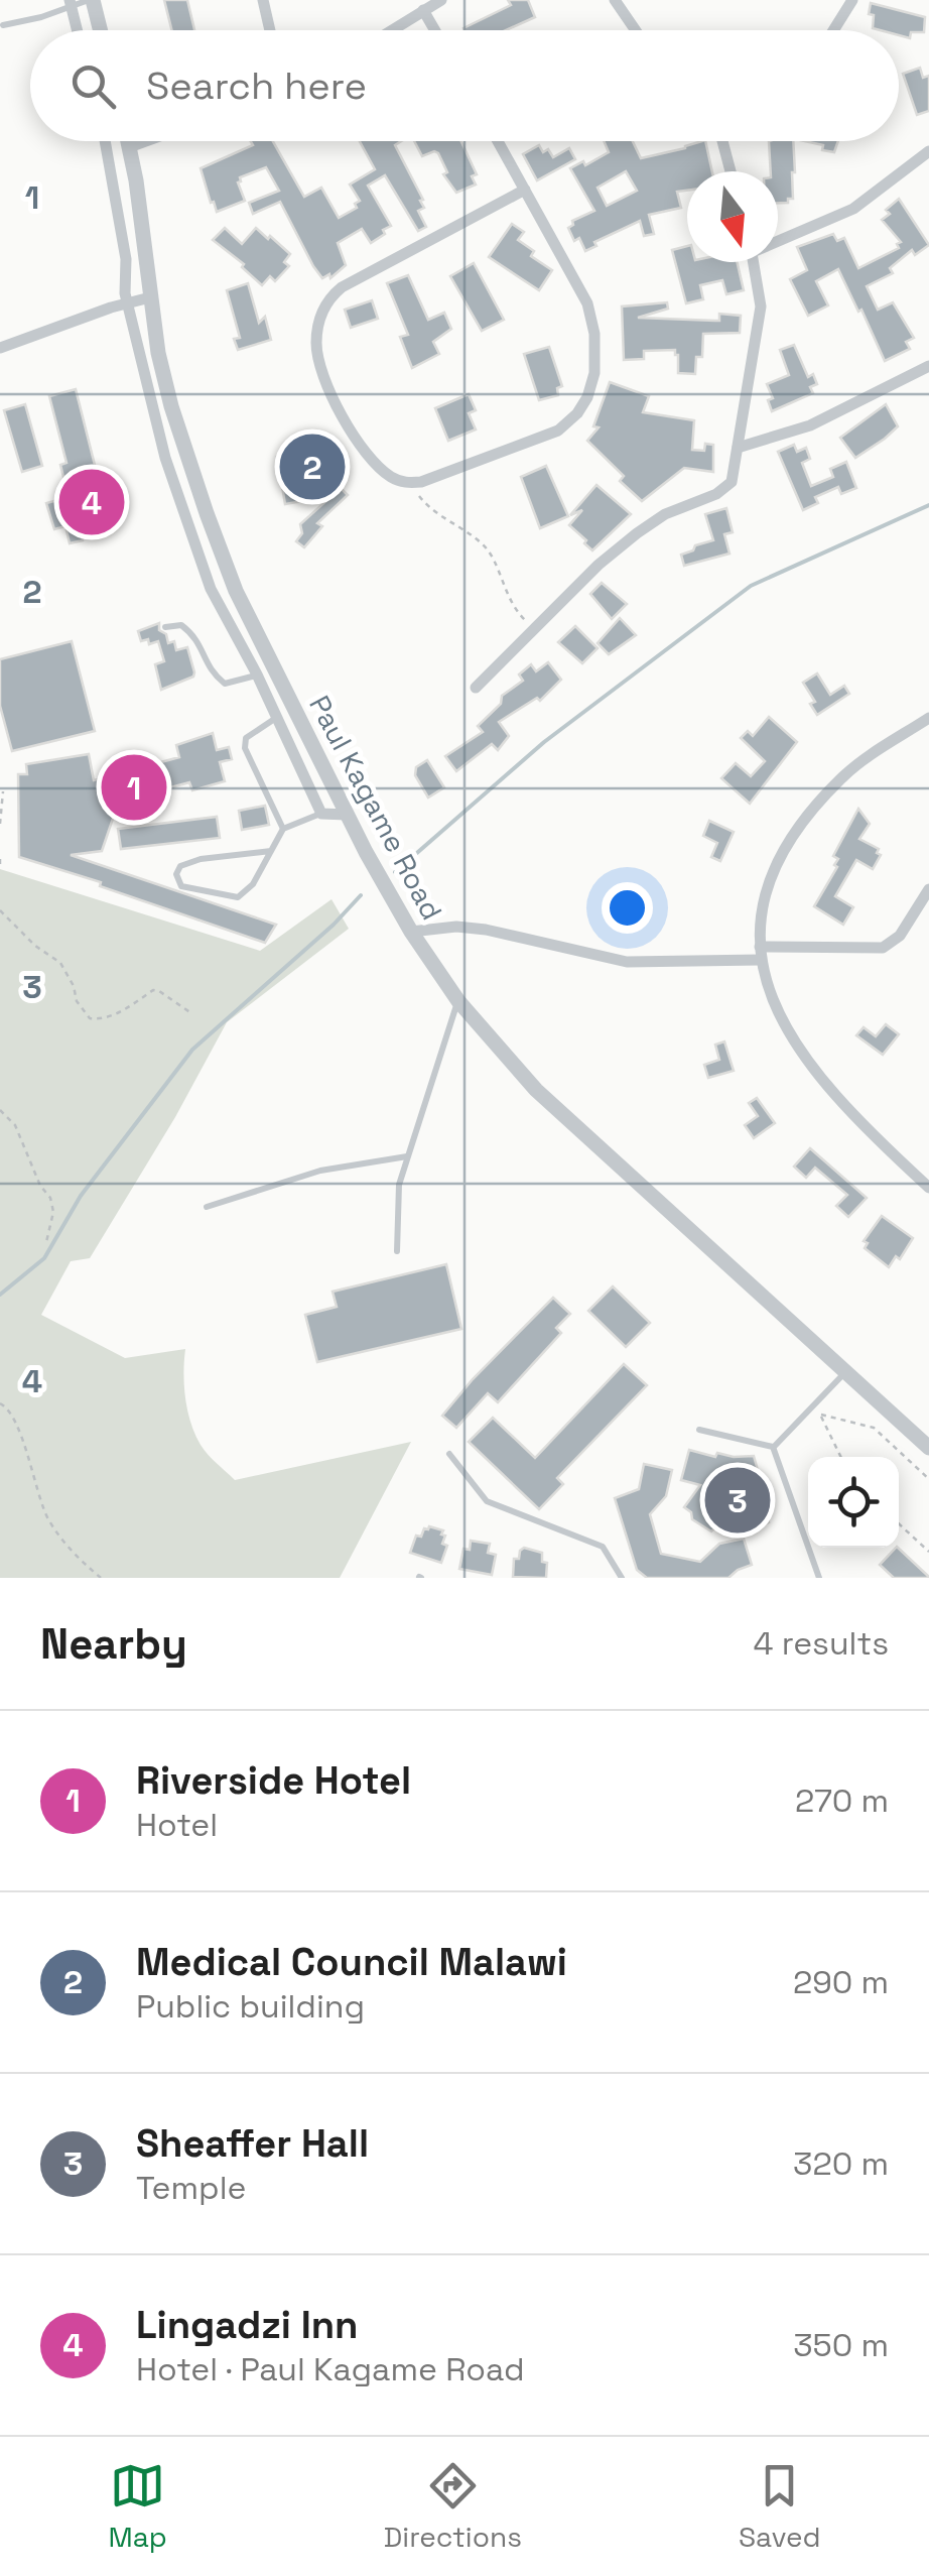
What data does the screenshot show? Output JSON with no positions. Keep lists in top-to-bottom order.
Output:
{
  "streets": {
    "street": ["Paul Kagame Road"]
  },
  "north": "bottom",
  "page": {
    "search": "Search here",
    "pins": [
      "2",
      "4",
      "1",
      "3"
    ],
    "heading": ["Nearby", "4 results"],
    "list": [
      {
        "mark": "1",
        "name": "Riverside Hotel",
        "note": "Hotel",
        "value": "270 m"
      },
      {
        "mark": "2",
        "name": "Medical Council Malawi",
        "note": "Public building",
        "value": "290 m"
      },
      {
        "mark": "3",
        "name": "Sheaffer Hall",
        "note": "Temple",
        "value": "320 m"
      },
      {
        "mark": "4",
        "name": "Lingadzi Inn",
        "note": "Hotel · Paul Kagame Road",
        "value": "350 m"
      }
    ],
    "nav": ["Map", "Directions", "Saved"]
  },
  "grid": {
    "rows": [
      "1",
      "2",
      "3",
      "4"
    ]
  }
}
